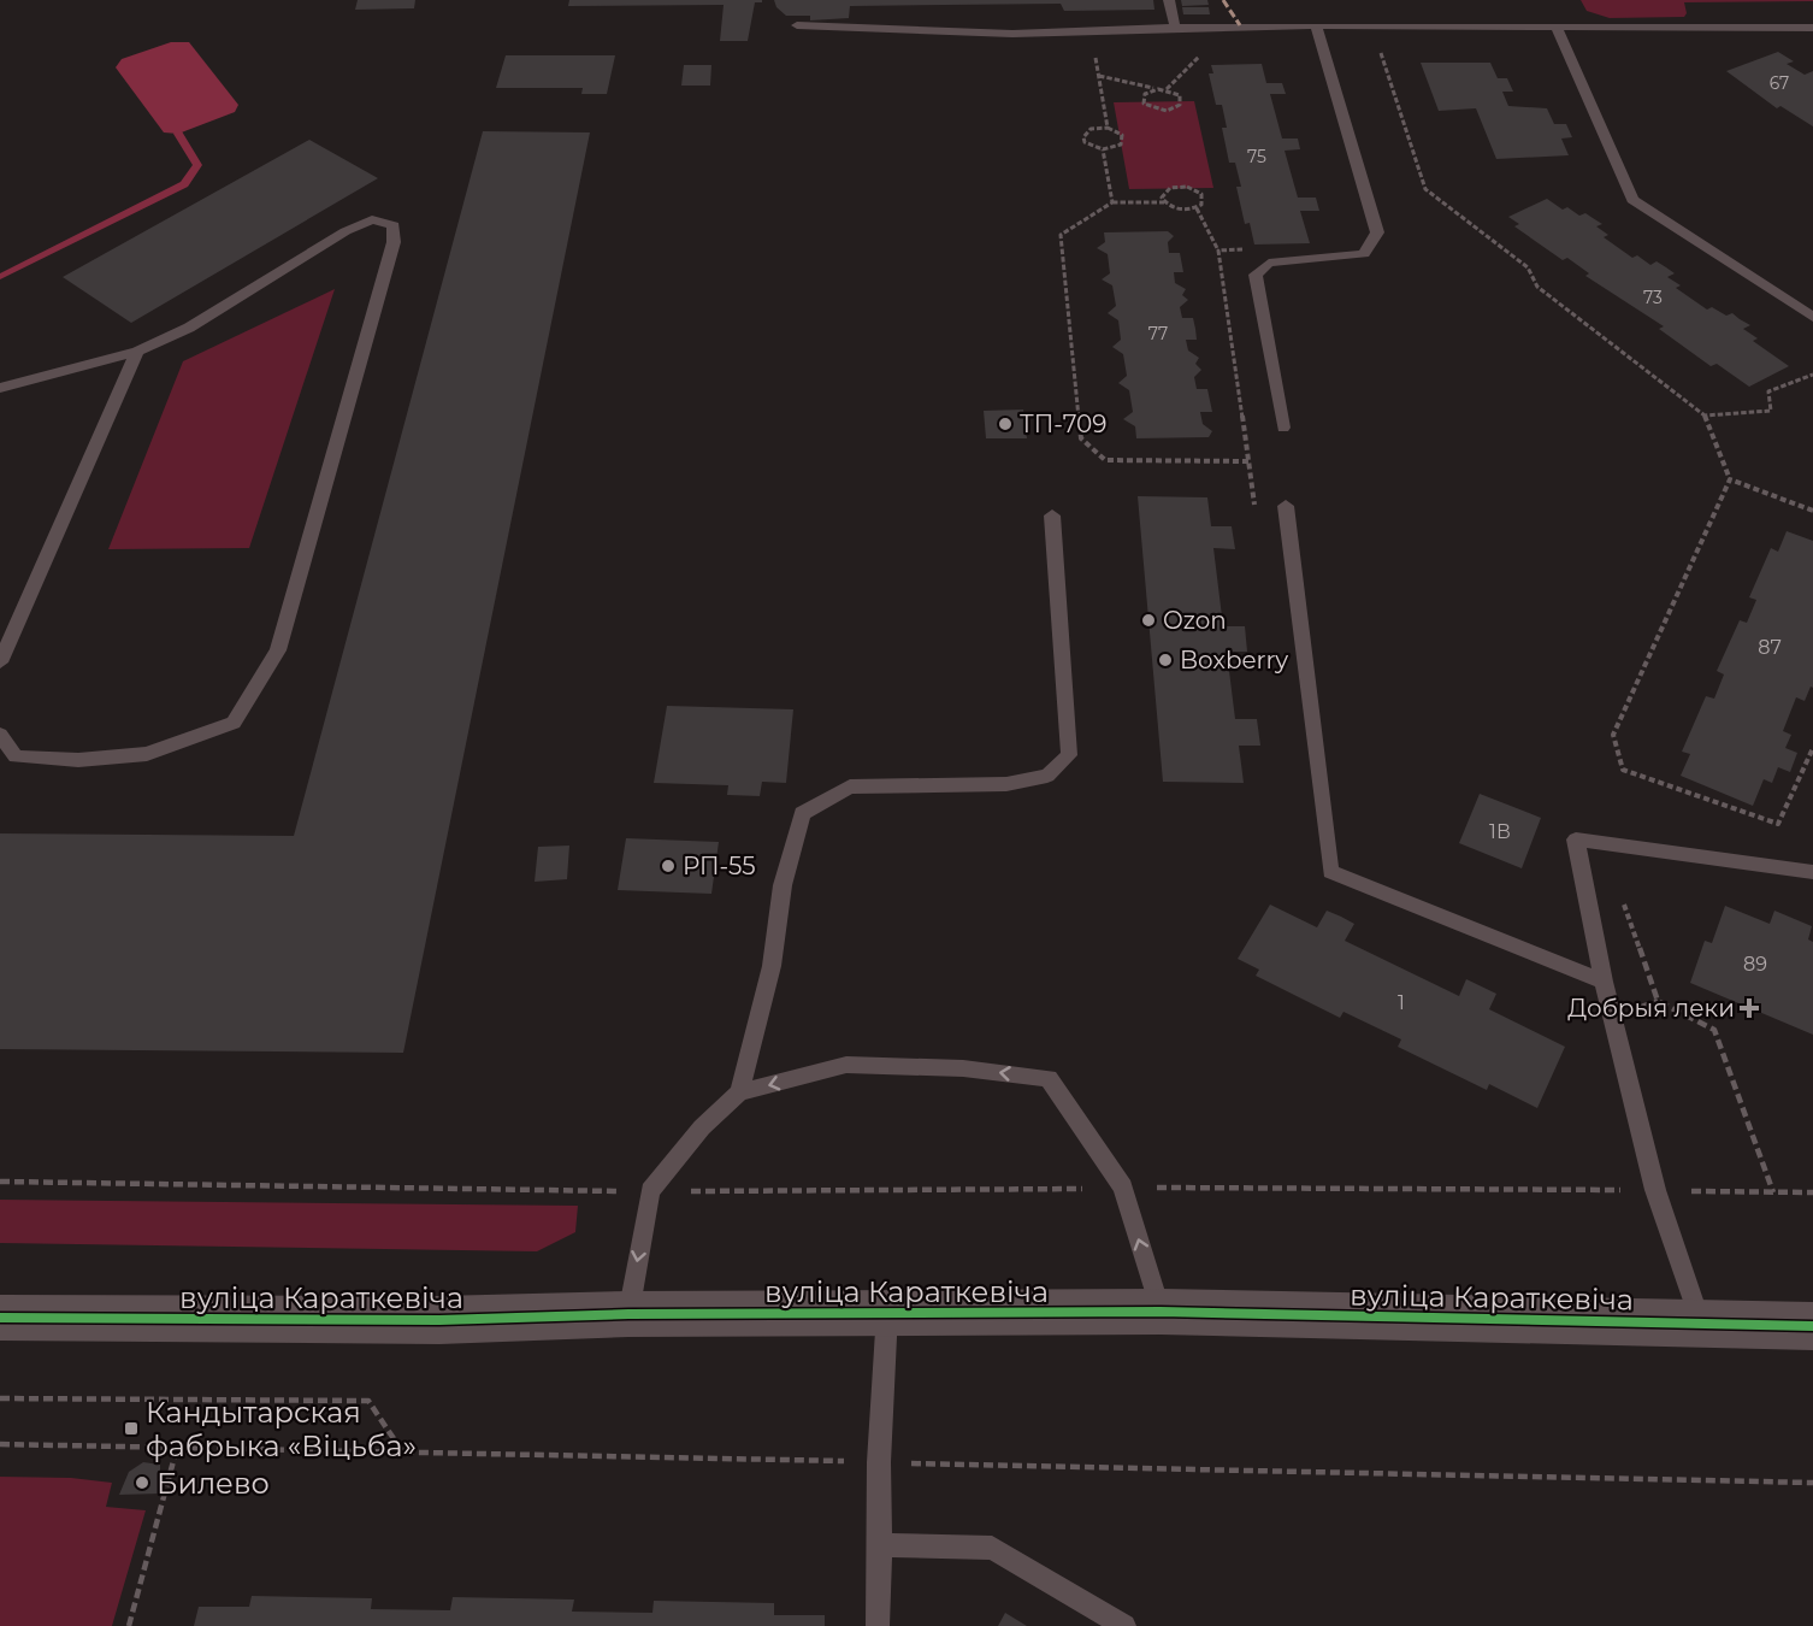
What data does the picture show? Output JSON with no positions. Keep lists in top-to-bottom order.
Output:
{
  "streets": {
    "street": ["вуліца Караткевіча"]
  },
  "places": {
    "other": [
      "ТП-709",
      "Ozon",
      "Boxberry",
      "РП-55",
      "Билево"
    ],
    "health": ["Добрыя леки"],
    "transit": ["Кандытарская фабрыка «Віцьба»"]
  },
  "house_numbers": [
    "67",
    "75",
    "73",
    "77",
    "87",
    "1В",
    "89",
    "1"
  ]
}
